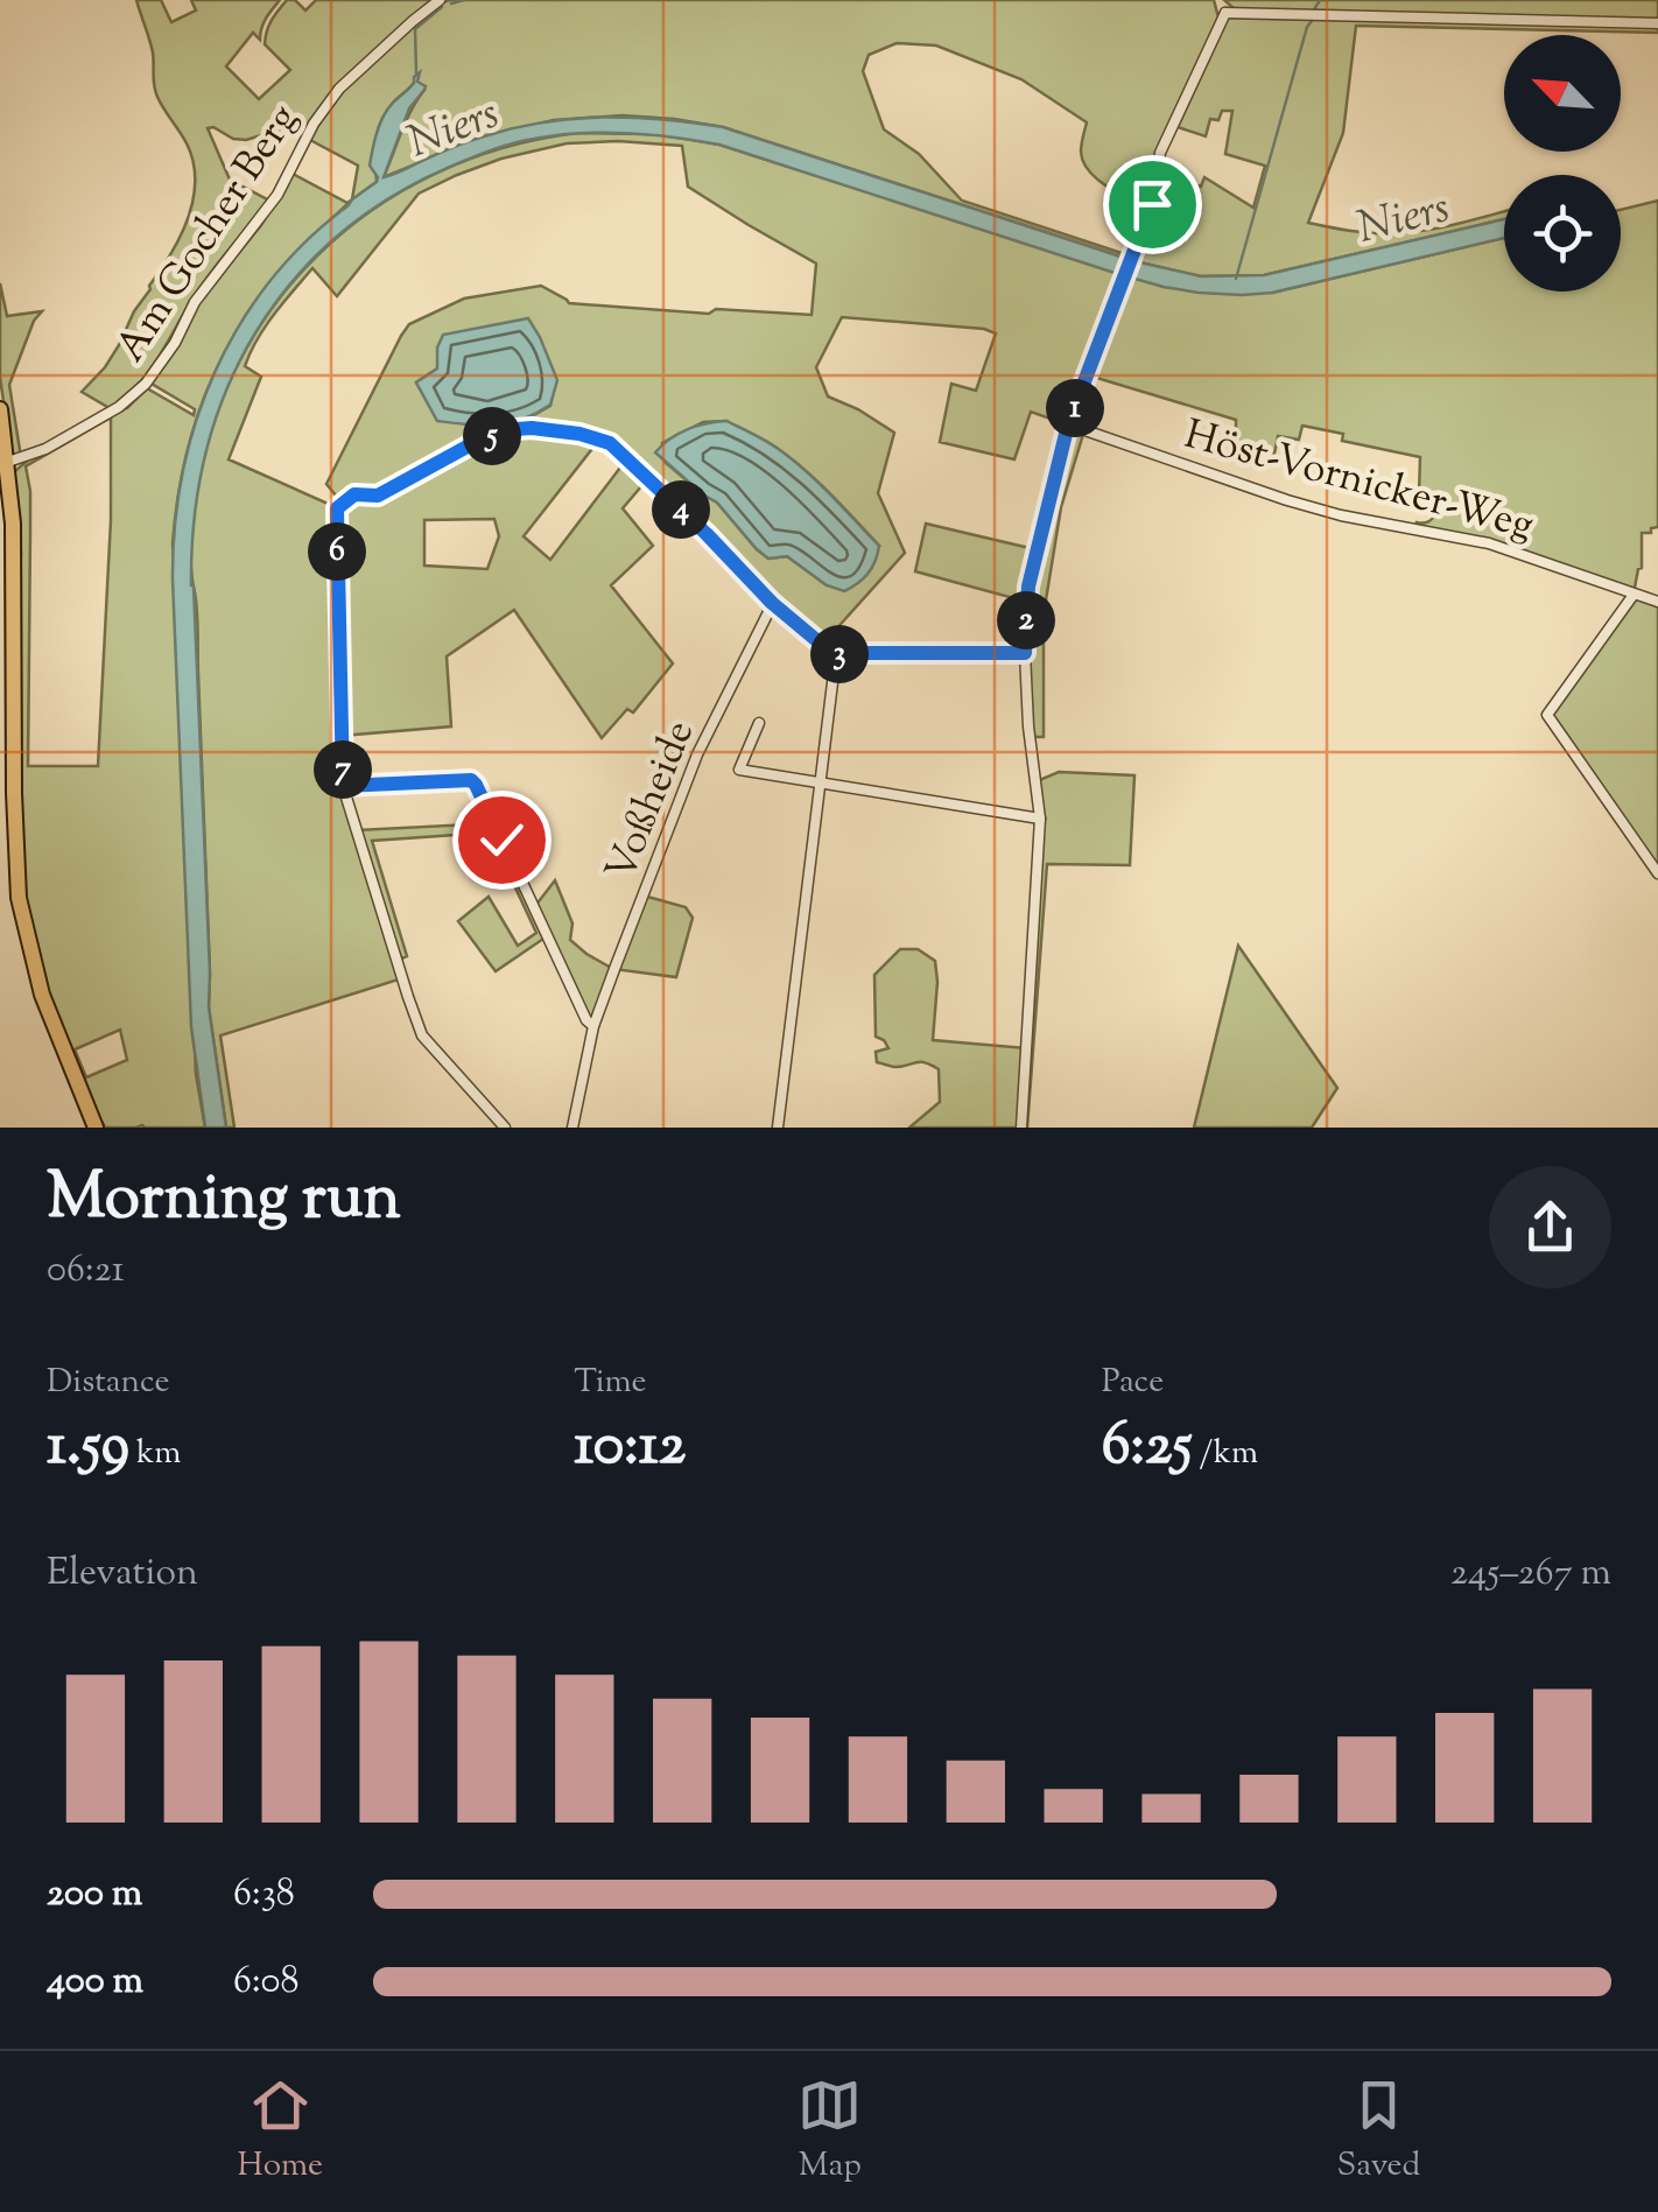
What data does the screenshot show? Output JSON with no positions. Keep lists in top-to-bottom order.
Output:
{
  "streets": {
    "street": ["Am Gocher Berg", "Höst-Vornicker-Weg", "Voßheide"]
  },
  "water": ["Niers"],
  "north": "top left",
  "page": {
    "pins": [
      "1",
      "5",
      "4",
      "6",
      "2",
      "3",
      "7"
    ],
    "heading": ["Morning run", "06:21"],
    "stats": [
      ["Distance", "1.59 km"],
      ["Time", "10:12"],
      ["Pace", "6:25 /km"]
    ],
    "chart": ["Elevation", "245–267 m"],
    "list": [
      {
        "name": "200 m",
        "note": "6:38"
      },
      {
        "name": "400 m",
        "note": "6:08"
      }
    ],
    "tabs": ["Home", "Map", "Saved"]
  }
}
